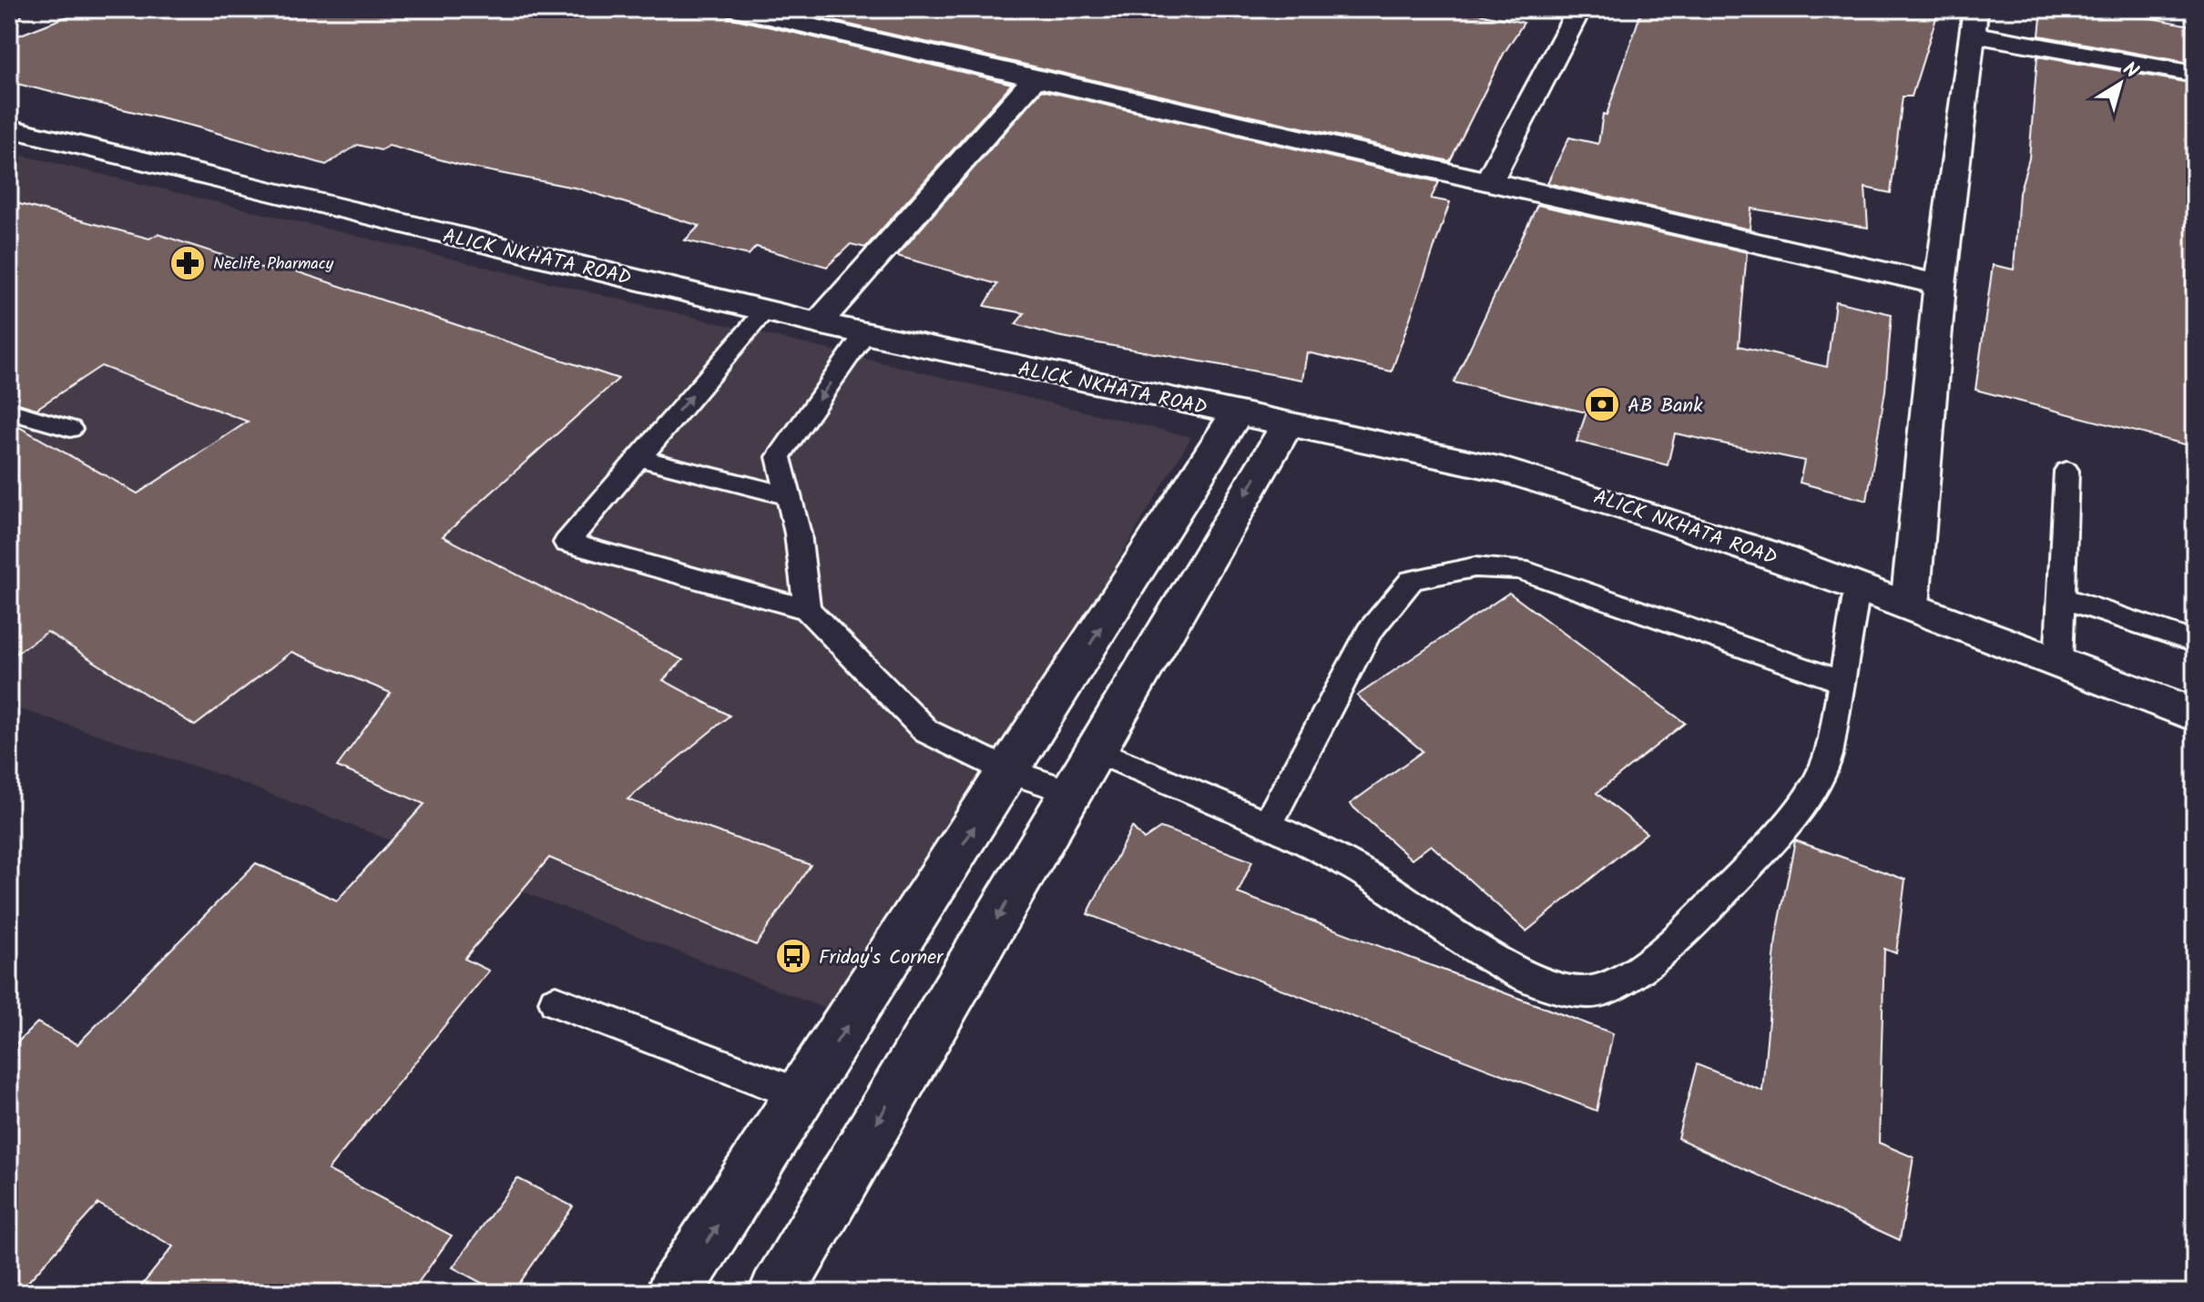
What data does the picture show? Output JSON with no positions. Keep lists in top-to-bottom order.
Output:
{
  "streets": {
    "main road": ["ALICK NKHATA ROAD"]
  },
  "places": {
    "pharmacy": ["Neclife Pharmacy"],
    "bank": ["AB Bank"],
    "bus stop": ["Friday's Corner"]
  },
  "north": "top right"
}
